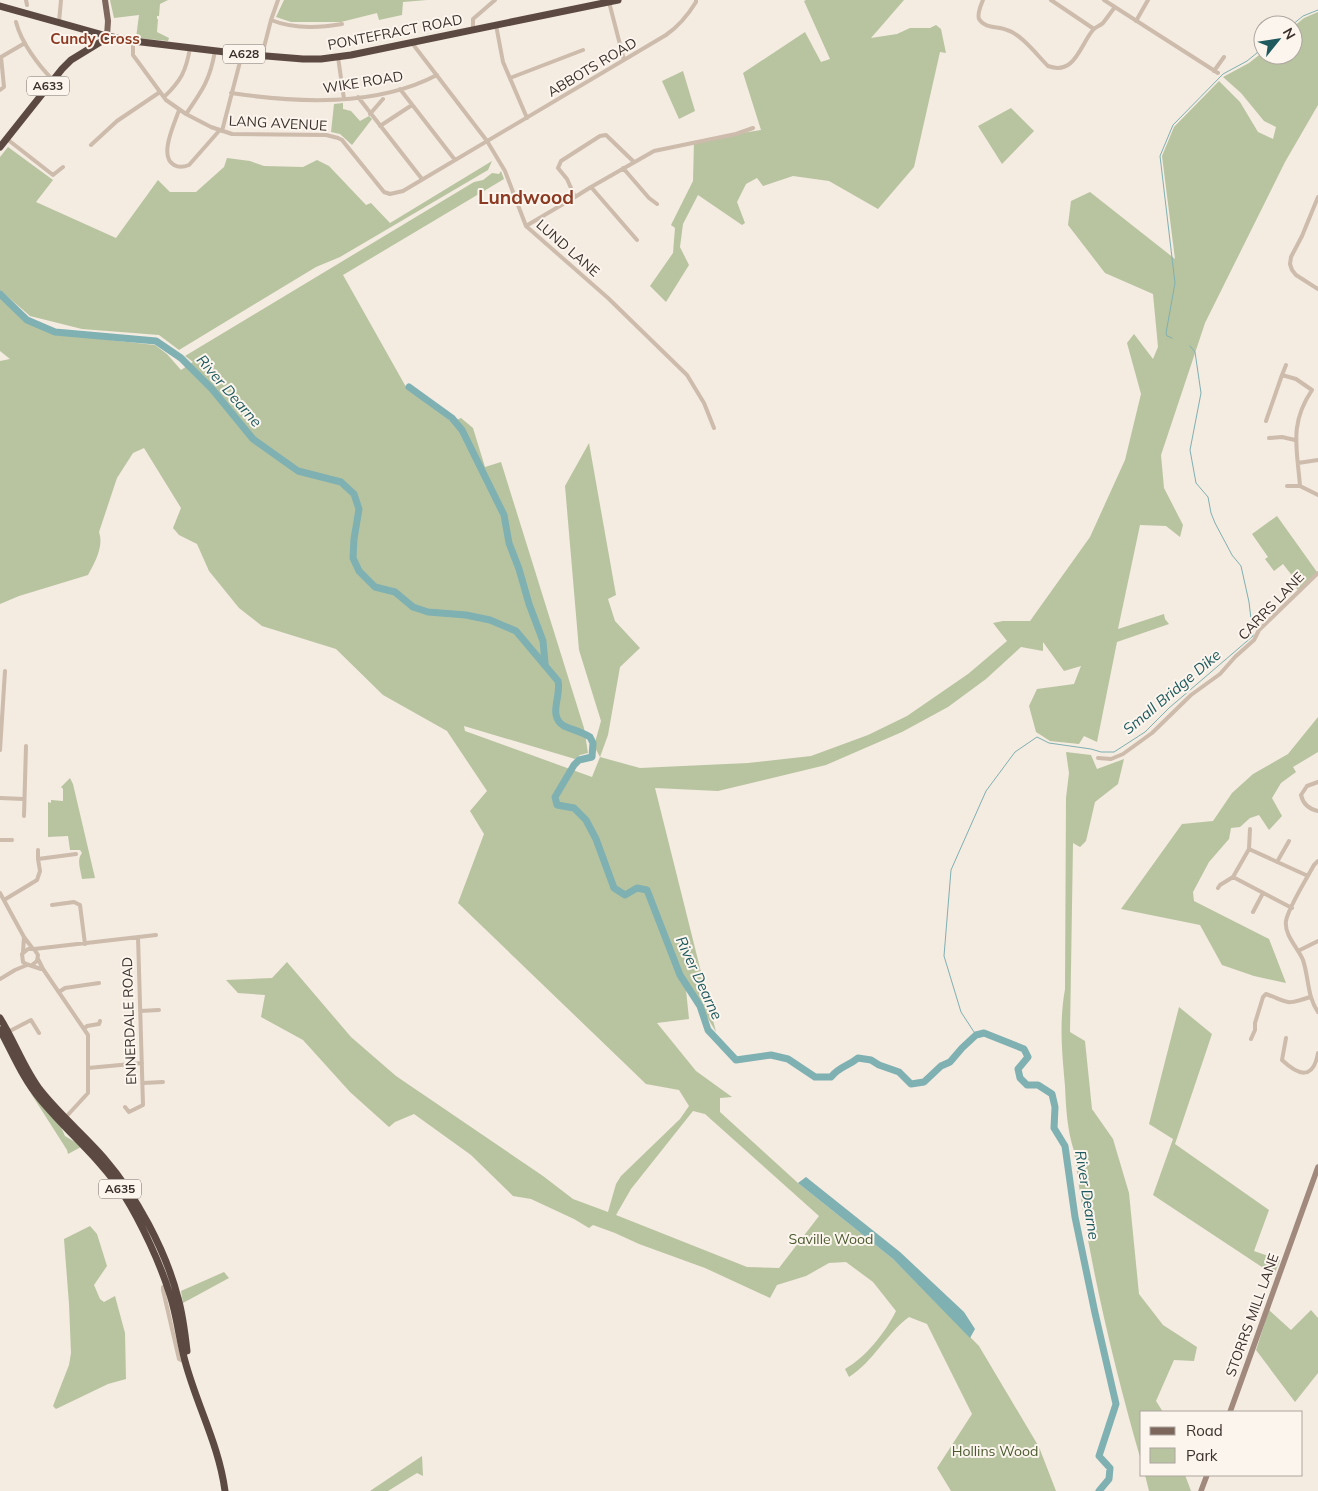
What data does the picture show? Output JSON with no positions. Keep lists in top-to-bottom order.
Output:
{
  "streets": {
    "highway": [
      "PONTEFRACT ROAD",
      "A628",
      "A633",
      "A635"
    ],
    "street": [
      "ABBOTS ROAD",
      "WIKE ROAD",
      "LANG AVENUE",
      "LUND LANE",
      "CARRS LANE",
      "ENNERDALE ROAD",
      "STORRS MILL LANE"
    ]
  },
  "crossings": [
    ["PONTEFRACT ROAD", "A633"],
    ["PONTEFRACT ROAD", "LANG AVENUE"],
    ["PONTEFRACT ROAD", "LUND LANE"],
    ["ABBOTS ROAD", "LANG AVENUE"],
    ["ABBOTS ROAD", "LUND LANE"],
    ["WIKE ROAD", "LUND LANE"],
    ["LANG AVENUE", "LUND LANE"]
  ],
  "districts": ["Cundy Cross", "Lundwood"],
  "water": ["River Dearne", "Small Bridge Dike"],
  "parks": ["Saville Wood", "Hollins Wood"],
  "legend": ["Road", "Park"],
  "north": "top right"
}
